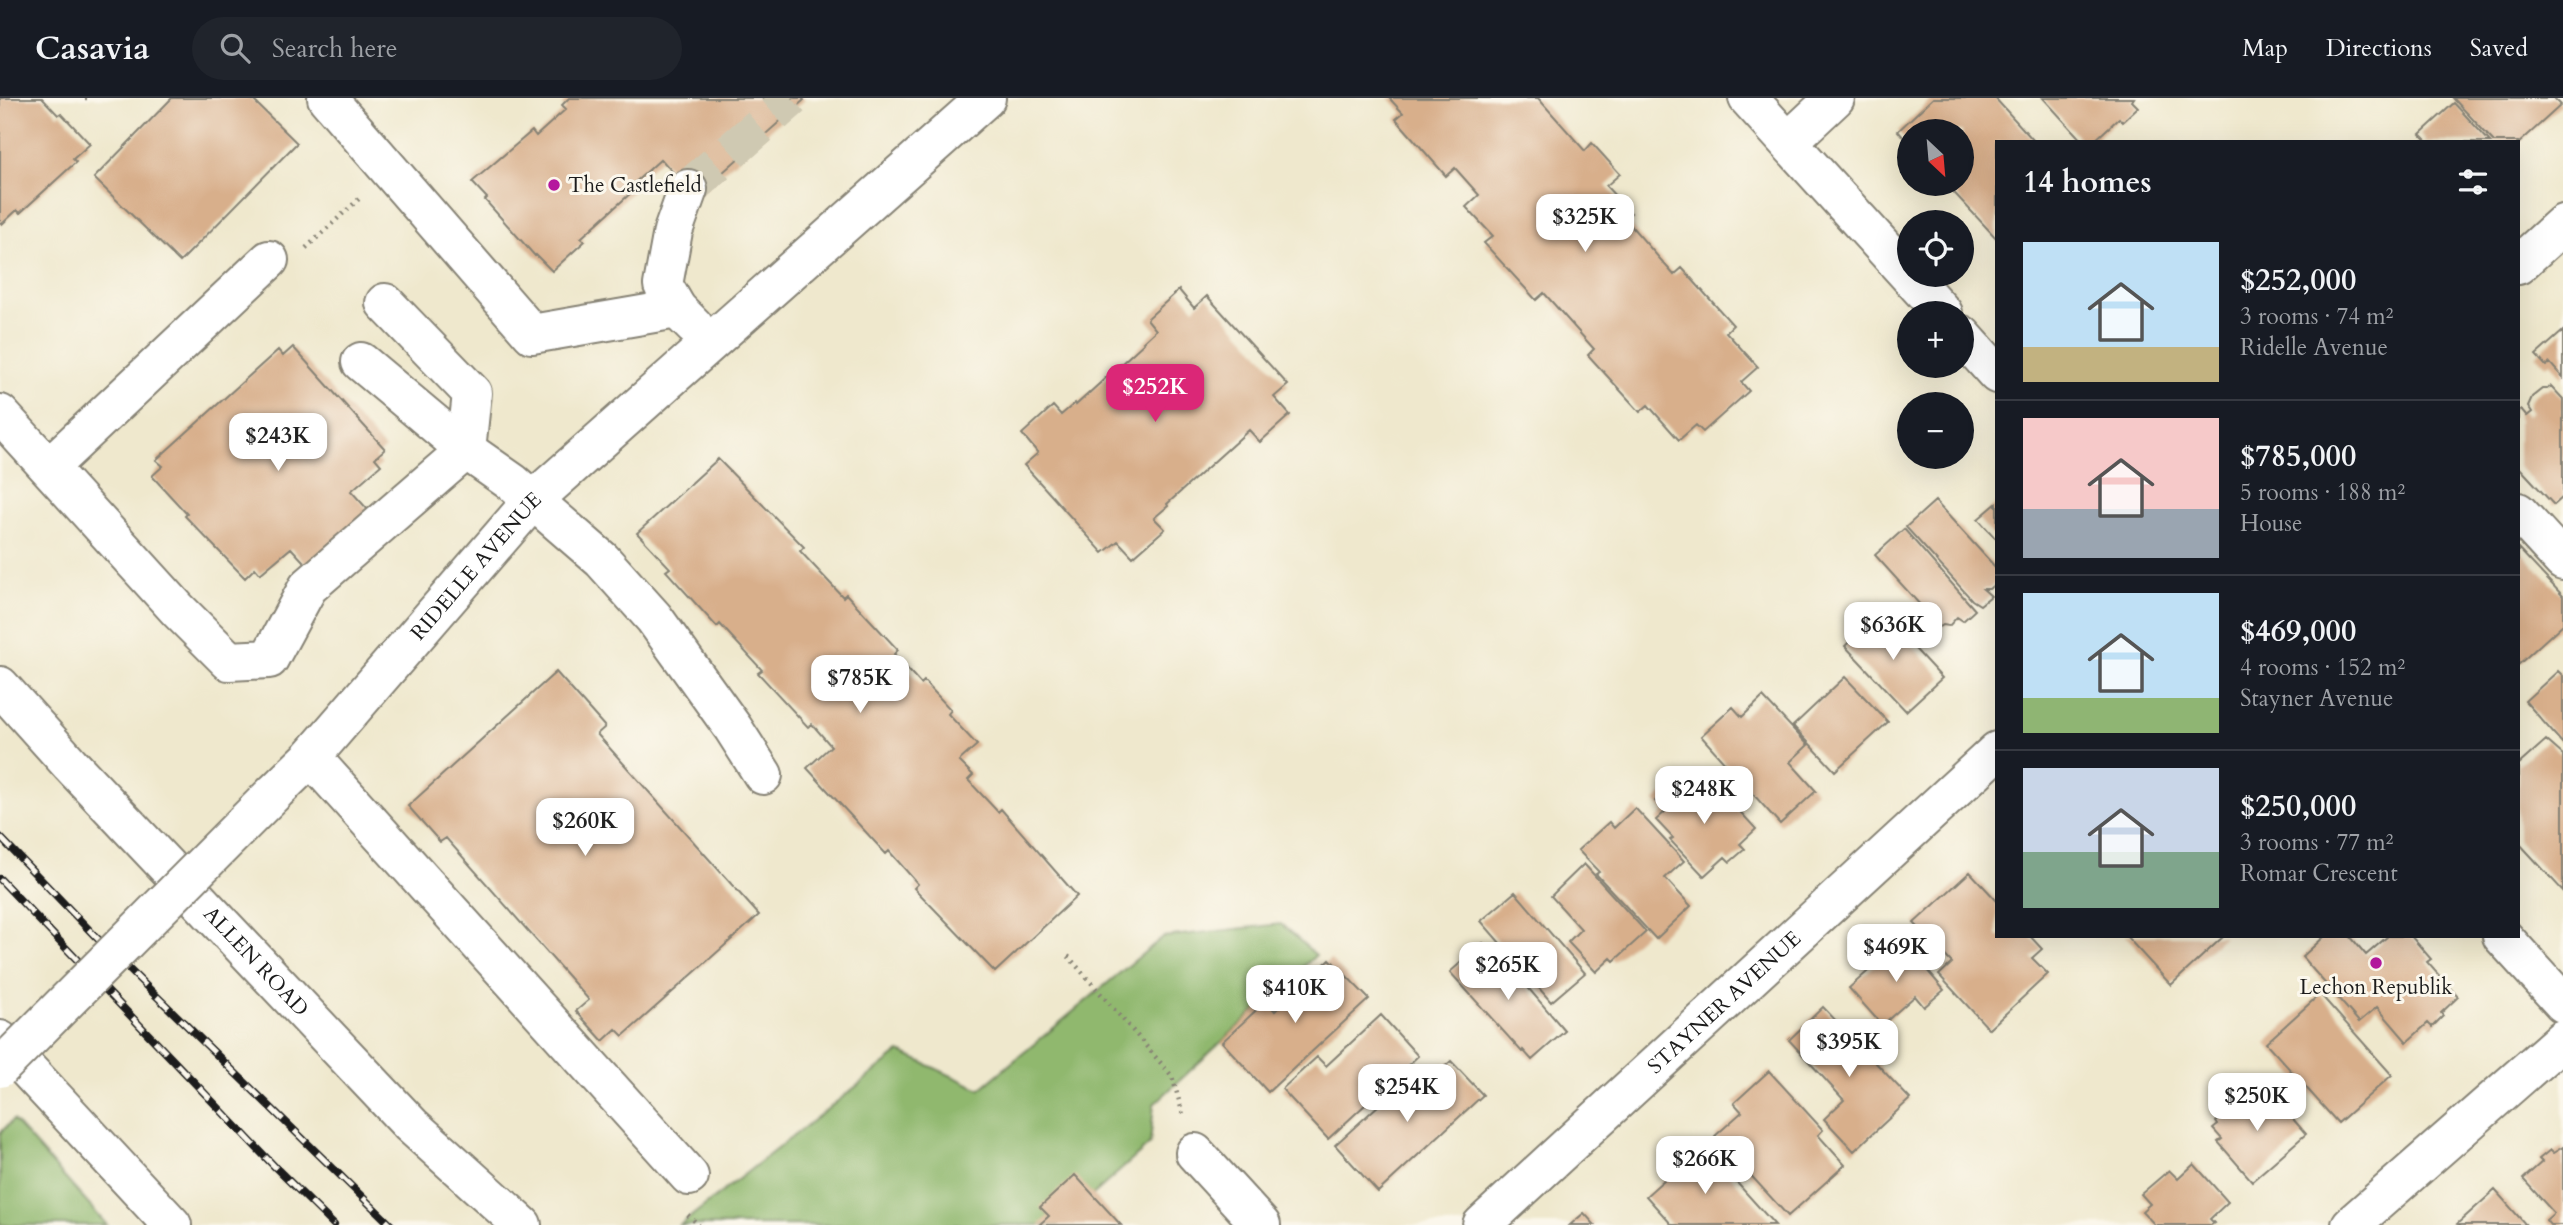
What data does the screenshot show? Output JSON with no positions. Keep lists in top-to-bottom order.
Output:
{
  "streets": {
    "main road": ["RIDELLE AVENUE", "ALLEN ROAD", "STAYNER AVENUE"]
  },
  "places": ["The Castlefield", "Lechon Republik"],
  "north": "bottom right",
  "page": {
    "header": "Casavia",
    "search": "Search here",
    "nav": ["Map", "Directions", "Saved"],
    "map_buttons": ["+", "−"],
    "heading": "14 homes",
    "price": [
      "$325K",
      "$252K",
      "$243K",
      "$636K",
      "$785K",
      "$248K",
      "$260K",
      "$469K",
      "$265K",
      "$410K",
      "$395K",
      "$254K",
      "$250K",
      "$266K"
    ],
    "list": [
      {
        "name": "$252,000",
        "note": "3 rooms · 74 m² · Ridelle Avenue"
      },
      {
        "name": "$785,000",
        "note": "5 rooms · 188 m² · House"
      },
      {
        "name": "$469,000",
        "note": "4 rooms · 152 m² · Stayner Avenue"
      },
      {
        "name": "$250,000",
        "note": "3 rooms · 77 m² · Romar Crescent"
      }
    ]
  }
}
